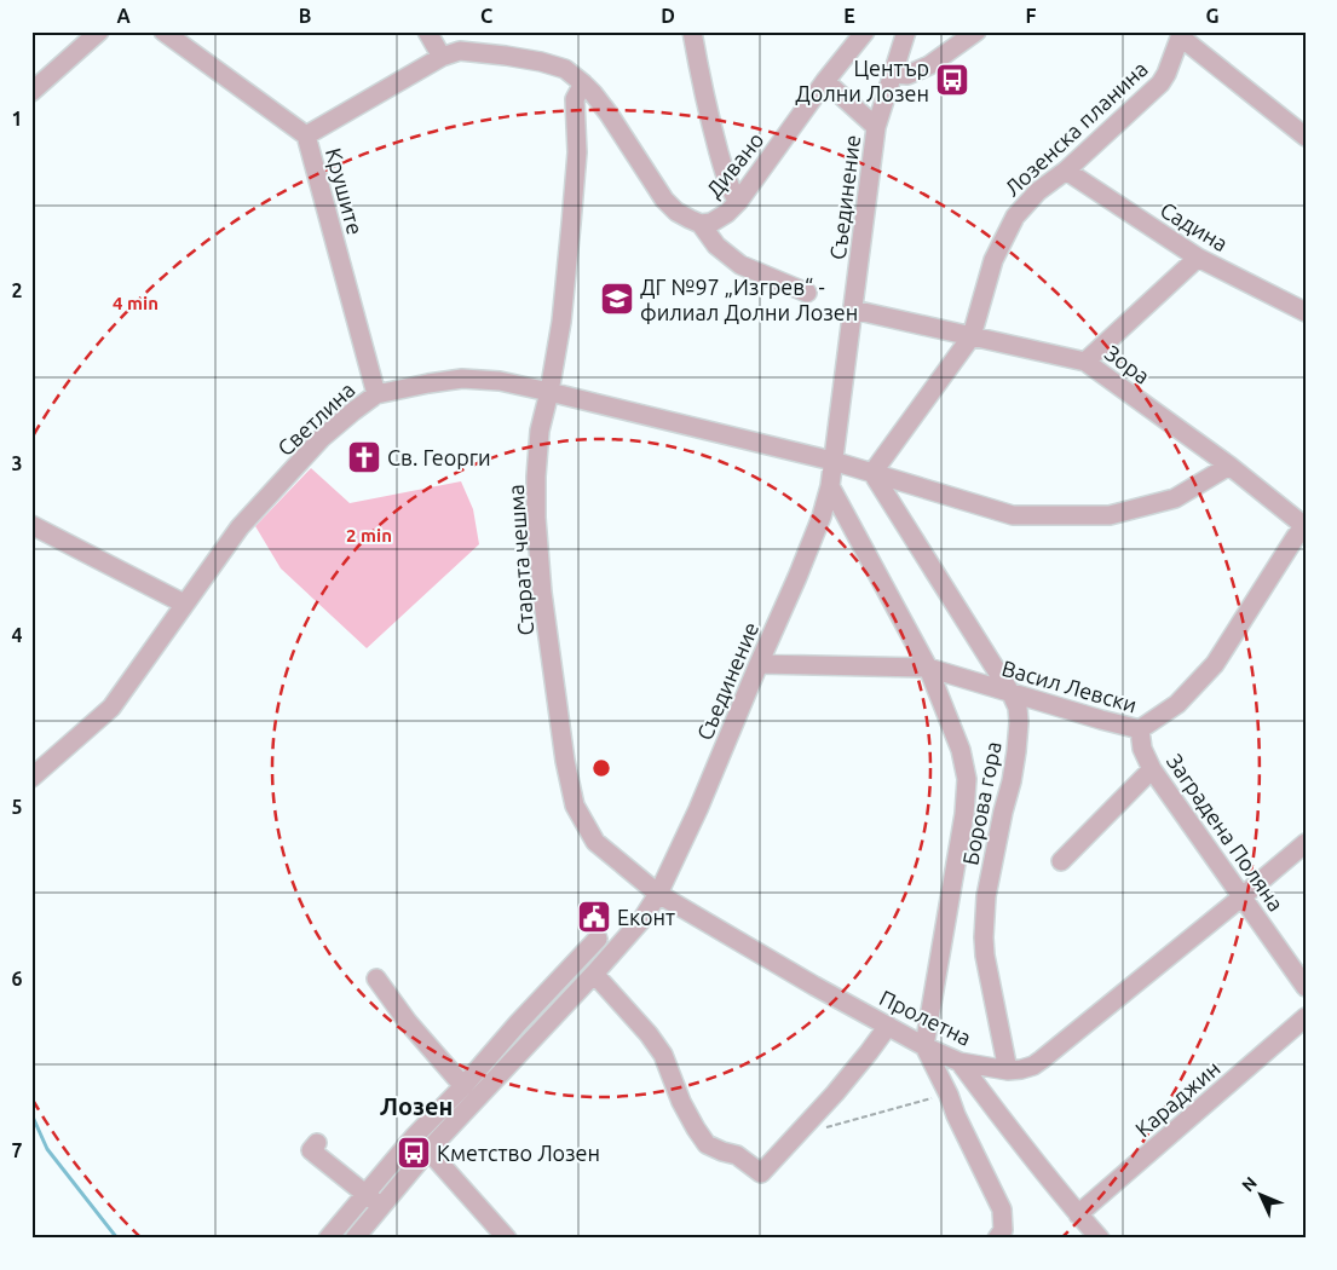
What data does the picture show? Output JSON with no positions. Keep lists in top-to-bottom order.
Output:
{
  "streets": {
    "street": [
      "Лозенска планина",
      "Дивано",
      "Крушите",
      "Съединение",
      "Садина",
      "Зора",
      "Светлина",
      "Старата чешма",
      "Васил Левски",
      "Борова гора",
      "Заградена Поляна",
      "Пролетна",
      "Караджин"
    ]
  },
  "crossings": [
    ["Лозенска планина", "Садина"],
    ["Лозенска планина", "Зора"],
    ["Лозенска планина", "Светлина"],
    ["Лозенска планина", "Борова гора"],
    ["Дивано", "Старата чешма"],
    ["Крушите", "Светлина"],
    ["Съединение", "Зора"],
    ["Съединение", "Светлина"],
    ["Съединение", "Старата чешма"],
    ["Съединение", "Васил Левски"],
    ["Съединение", "Борова гора"],
    ["Съединение", "Пролетна"],
    ["Зора", "Светлина"],
    ["Зора", "Васил Левски"],
    ["Светлина", "Старата чешма"],
    ["Светлина", "Борова гора"],
    ["Старата чешма", "Пролетна"],
    ["Васил Левски", "Борова гора"],
    ["Васил Левски", "Заградена Поляна"],
    ["Борова гора", "Пролетна"],
    ["Заградена Поляна", "Пролетна"]
  ],
  "districts": ["Лозен"],
  "places": {
    "bus stop": ["Център Долни Лозен", "Кметство Лозен"],
    "school or university": ["ДГ №97 „Изгрев“ - филиал Долни Лозен"],
    "church": ["Св. Георги"],
    "public building": ["Еконт"]
  },
  "north": "top left",
  "grid": {
    "columns": [
      "A",
      "B",
      "C",
      "D",
      "E",
      "F",
      "G"
    ],
    "rows": [
      "1",
      "2",
      "3",
      "4",
      "5",
      "6",
      "7"
    ]
  },
  "rings": ["4 min", "2 min"]
}
